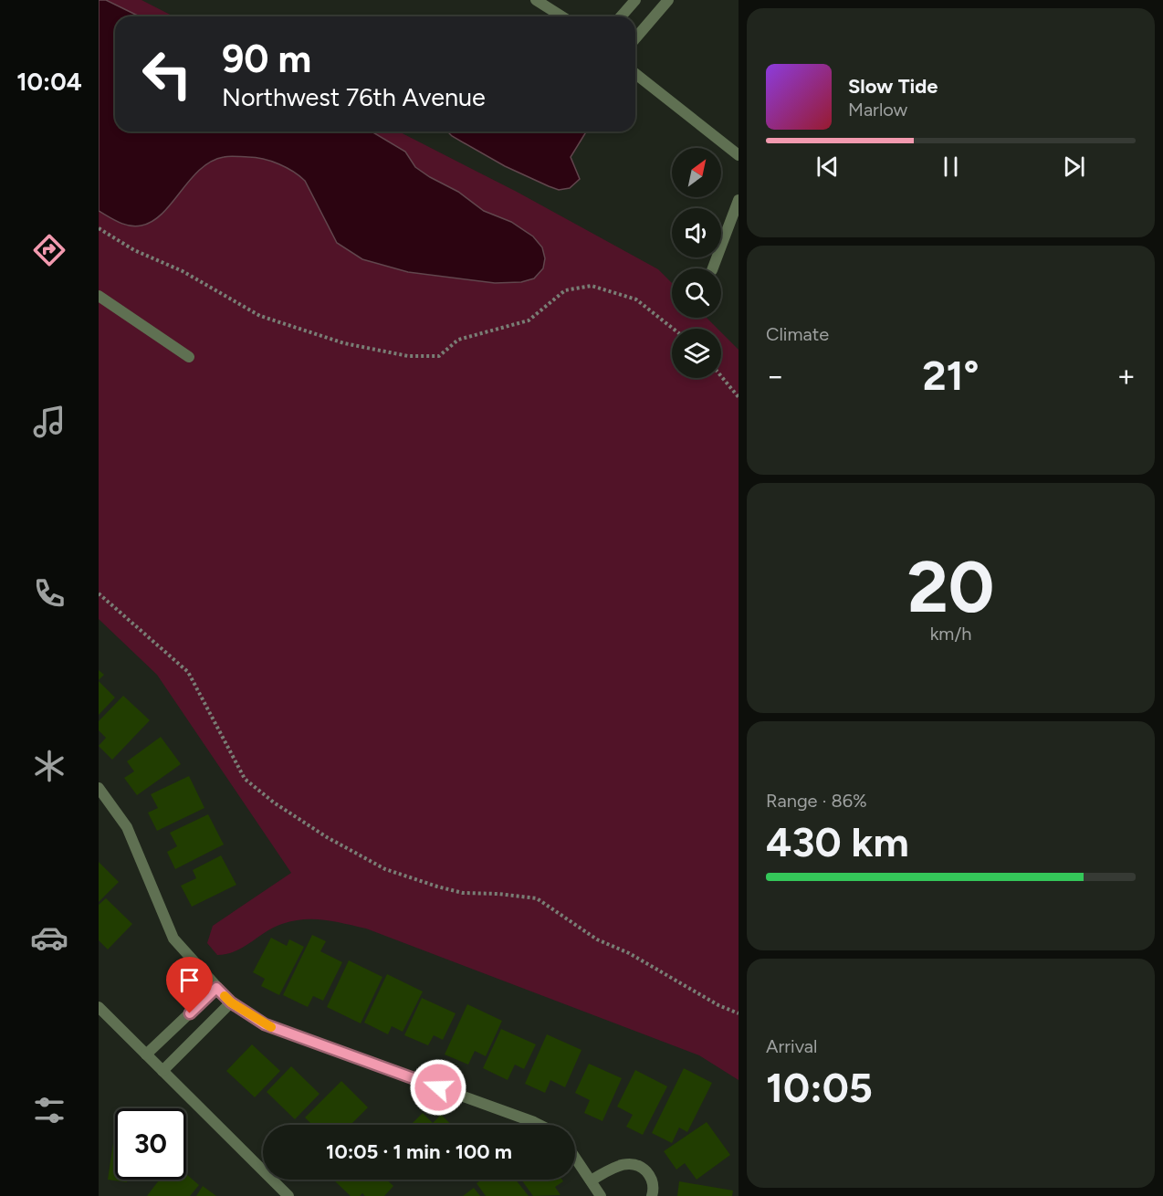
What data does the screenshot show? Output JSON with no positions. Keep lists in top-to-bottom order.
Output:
{
  "north": "top right",
  "page": {
    "tabs": "10:04",
    "turn": ["90 m", "Northwest 76th Avenue"],
    "song": ["Slow Tide", "Marlow"],
    "tile": [
      "Climate",
      ["20", "km/h"],
      ["Range · 86%", "430 km"],
      ["Arrival", "10:05"]
    ],
    "heat": ["−", "21°", "+"],
    "limit": "30",
    "trip": "10:05 · 1 min · 100 m"
  }
}
